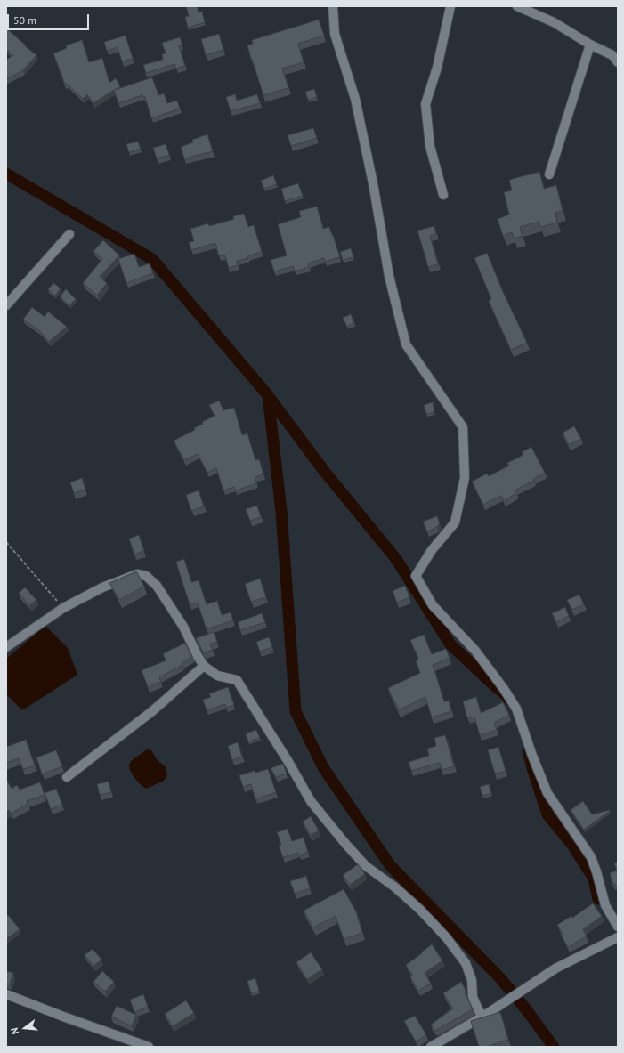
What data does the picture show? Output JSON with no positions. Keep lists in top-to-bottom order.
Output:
{
  "scale_bar": "50 m",
  "north": "left"
}
